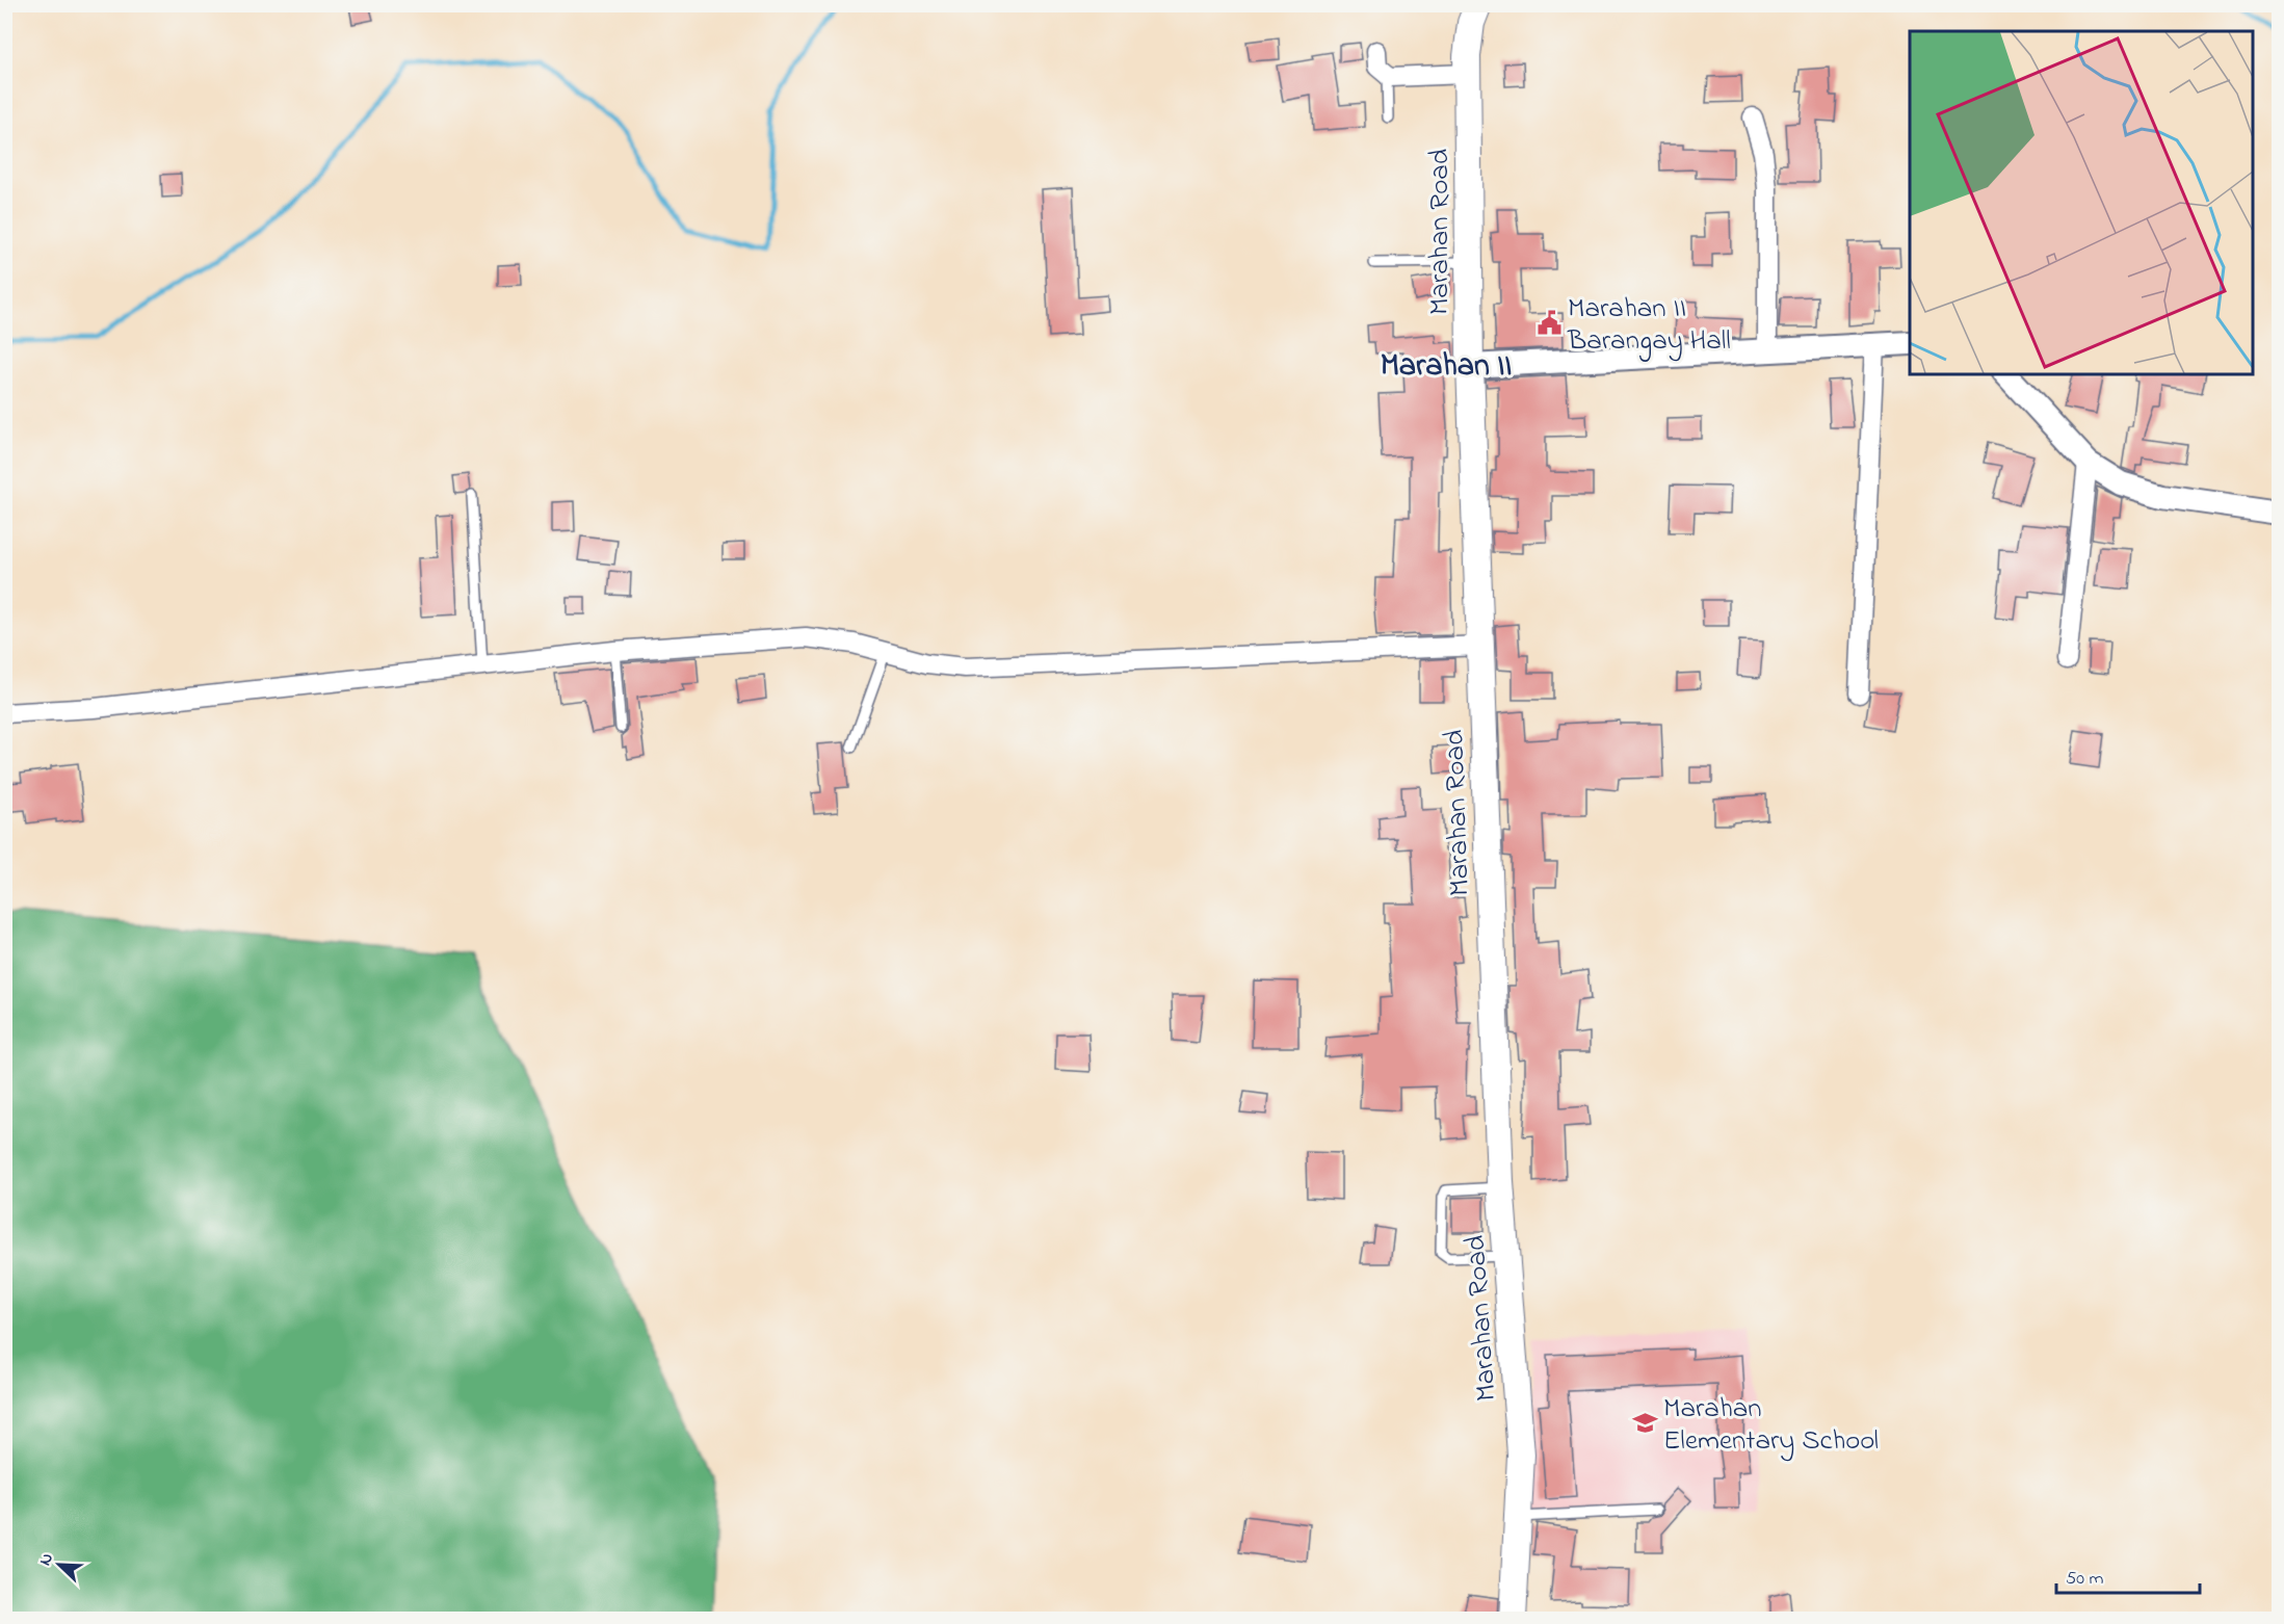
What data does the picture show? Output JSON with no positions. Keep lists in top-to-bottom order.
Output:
{
  "streets": {
    "main road": ["Marahan Road"]
  },
  "districts": ["Marahan II"],
  "places": {
    "public building": ["Marahan II Barangay Hall"],
    "school or university": ["Marahan Elementary School"]
  },
  "scale_bar": "50 m",
  "north": "top left"
}
